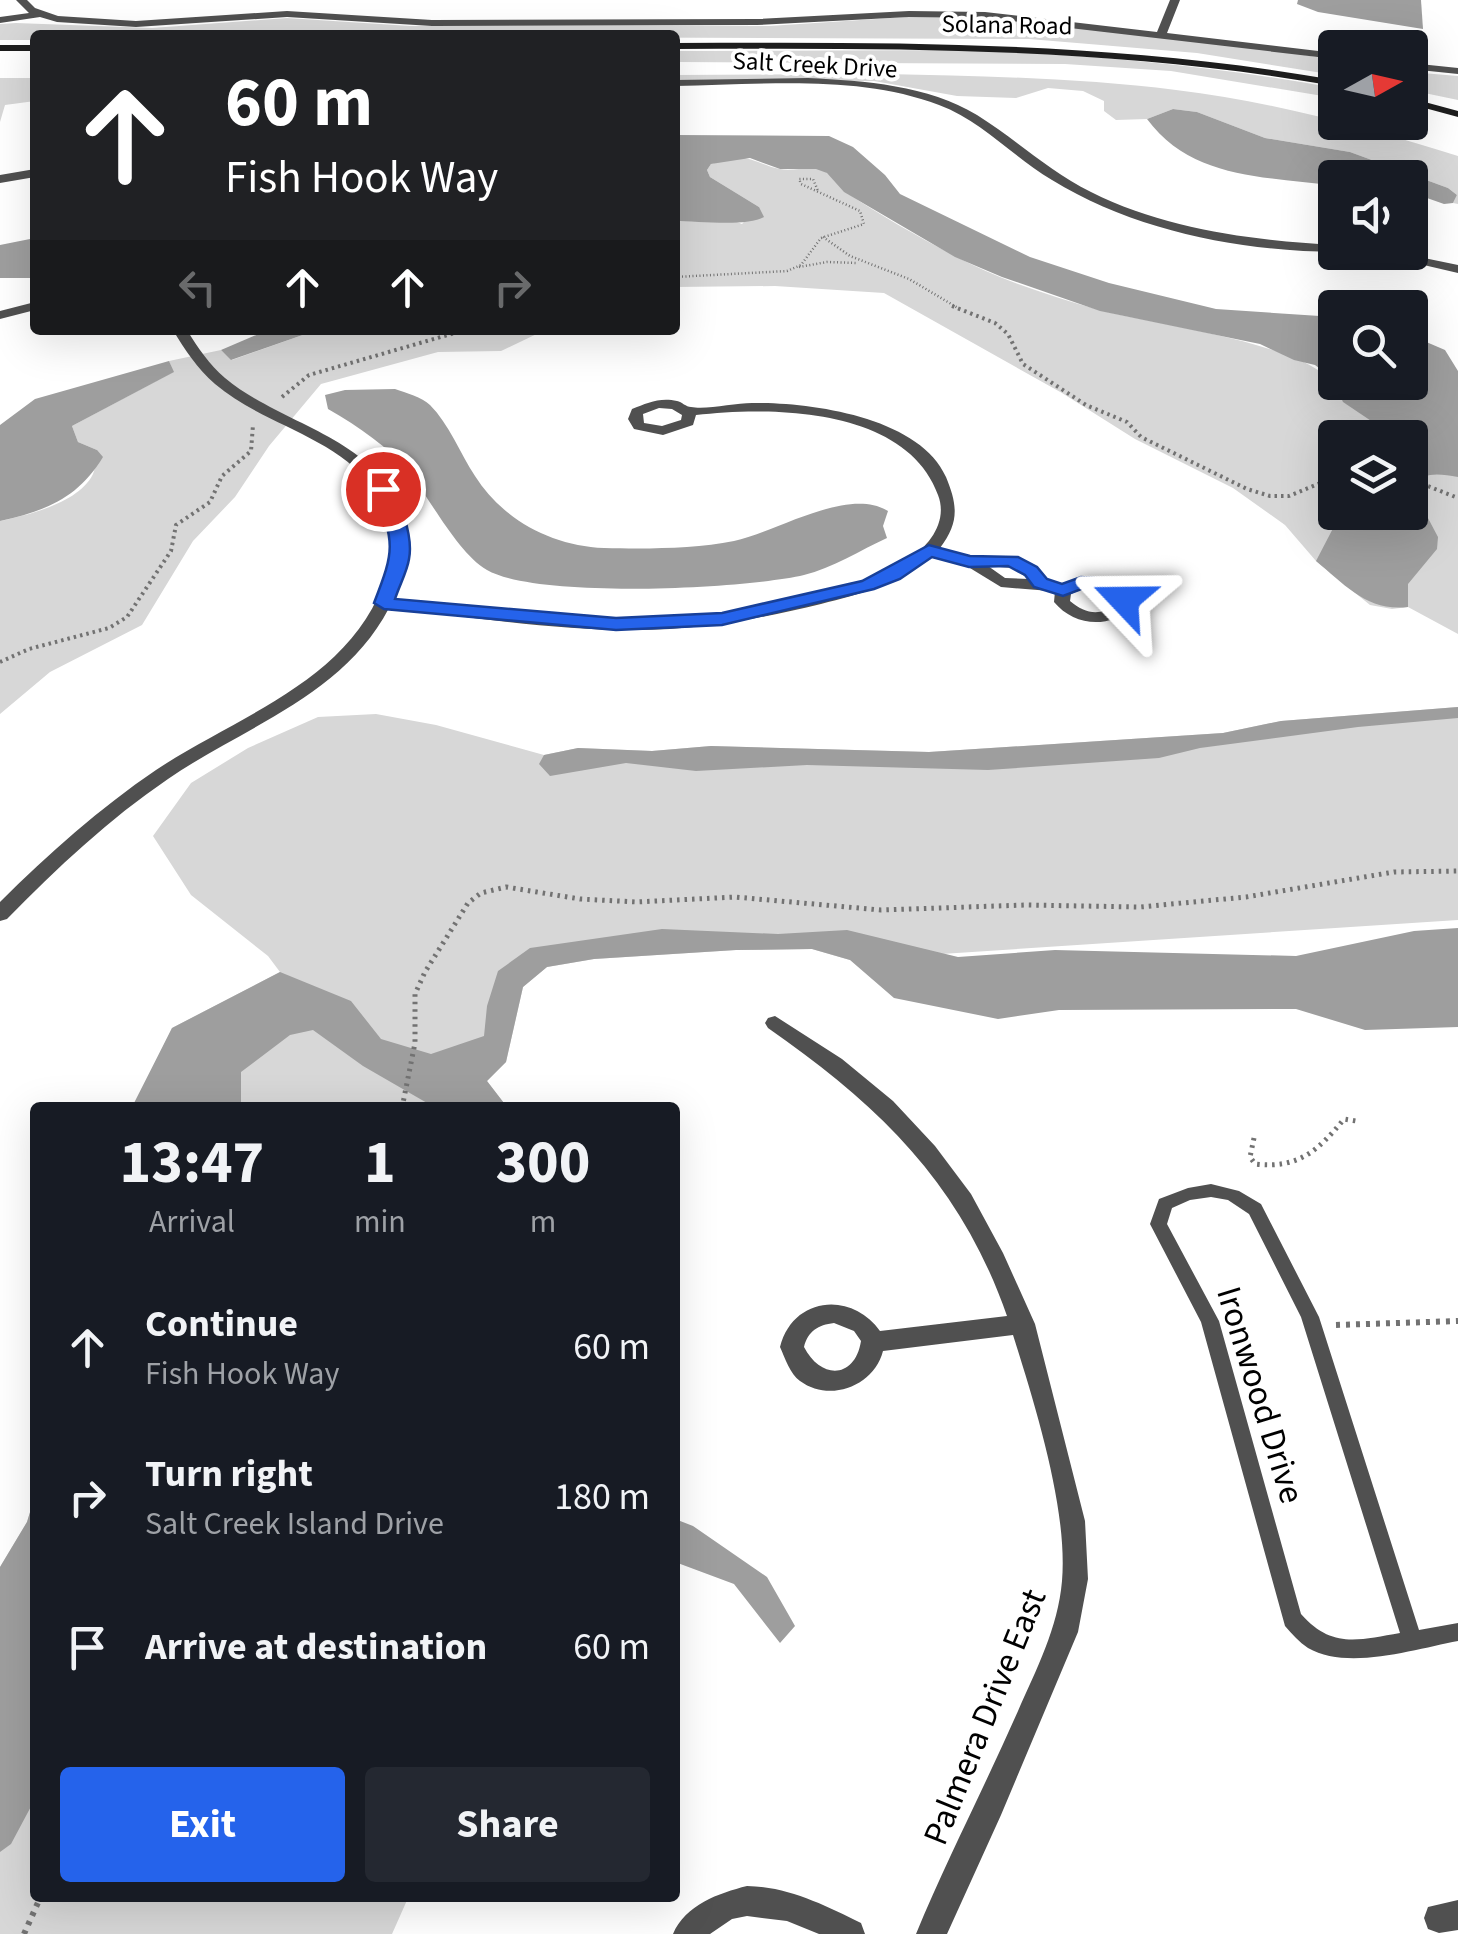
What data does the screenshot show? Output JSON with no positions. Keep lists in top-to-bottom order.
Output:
{
  "streets": {
    "street": ["Solana Road", "Salt Creek Drive", "Palmera Drive East"],
    "lane": ["Ironwood Drive"]
  },
  "north": "right",
  "page": {
    "turn": ["60 m", "Fish Hook Way"],
    "eta": [
      "13:47",
      "Arrival",
      "1",
      "min",
      "300",
      "m"
    ],
    "list": [
      {
        "name": "Continue",
        "note": "Fish Hook Way",
        "value": "60 m"
      },
      {
        "name": "Turn right",
        "note": "Salt Creek Island Drive",
        "value": "180 m"
      },
      {
        "name": "Arrive at destination",
        "value": "60 m"
      }
    ],
    "buttons": ["Exit", "Share"]
  }
}
